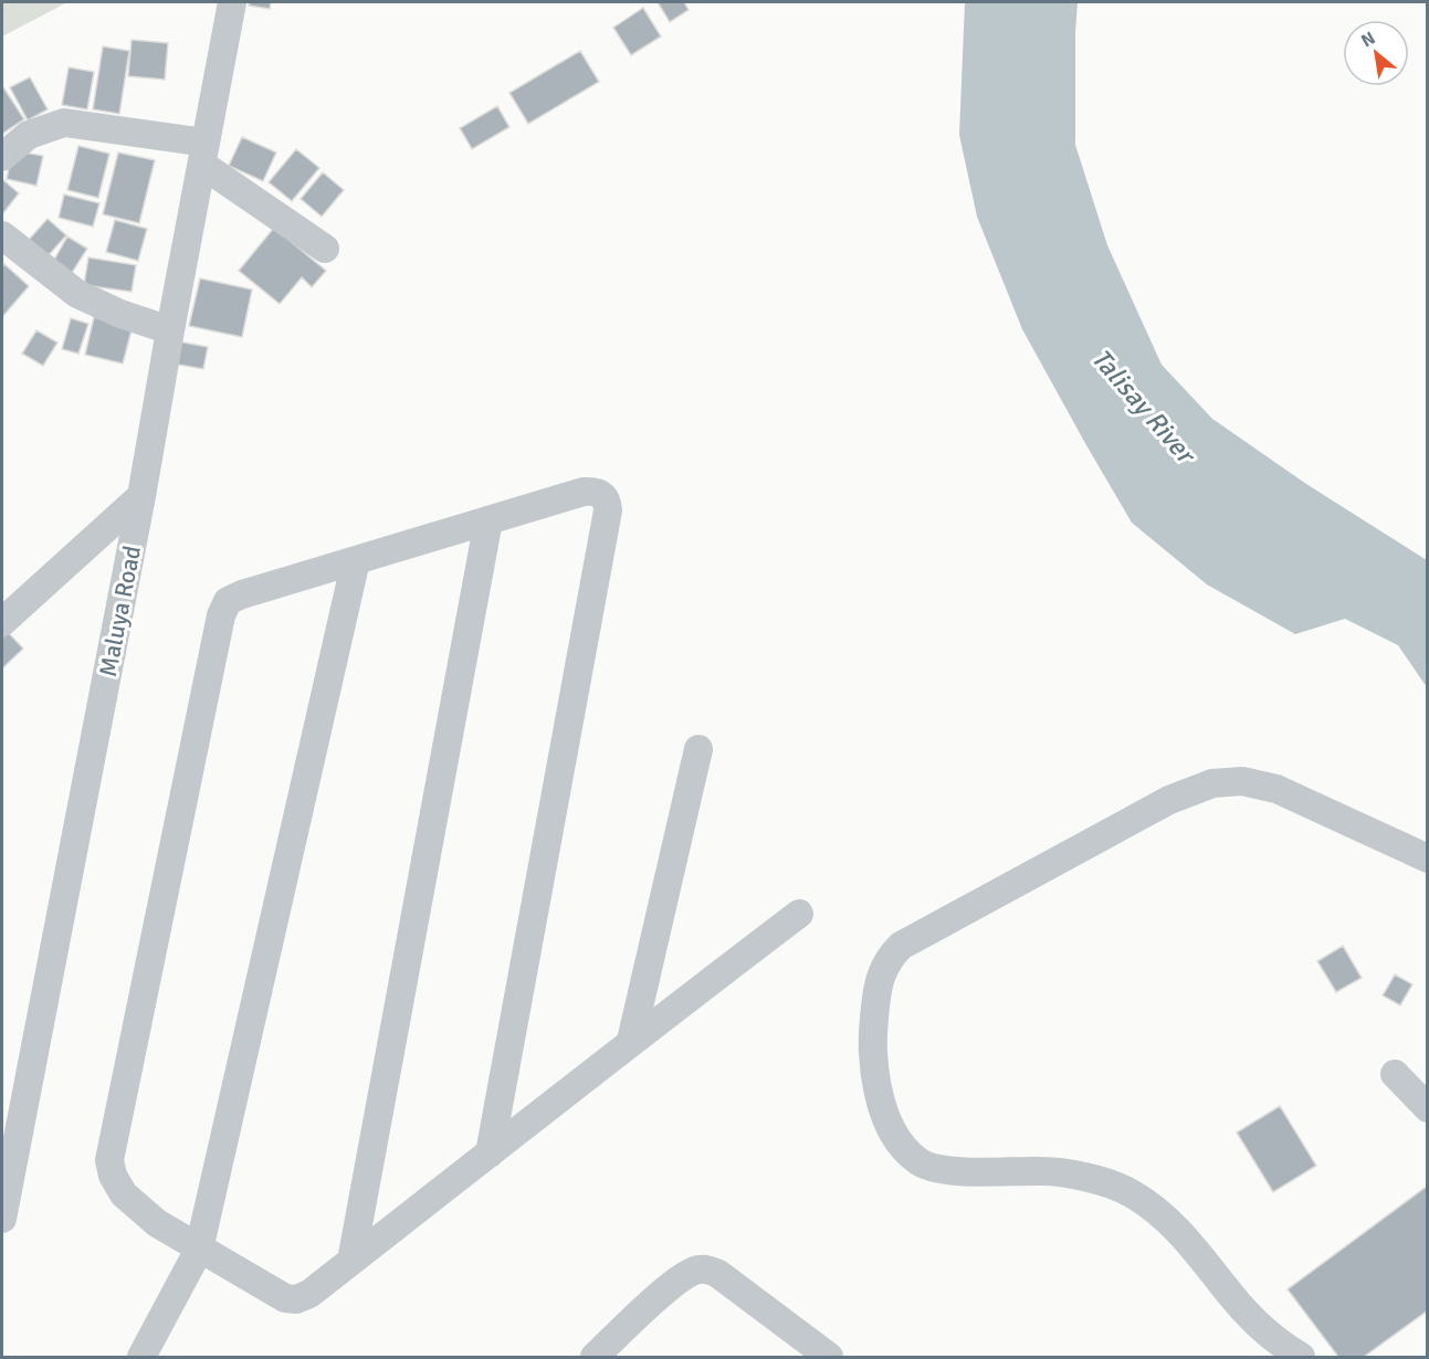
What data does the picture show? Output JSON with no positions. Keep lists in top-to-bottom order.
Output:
{
  "streets": {
    "street": ["Maluya Road"]
  },
  "water": ["Talisay River"],
  "north": "top left"
}
